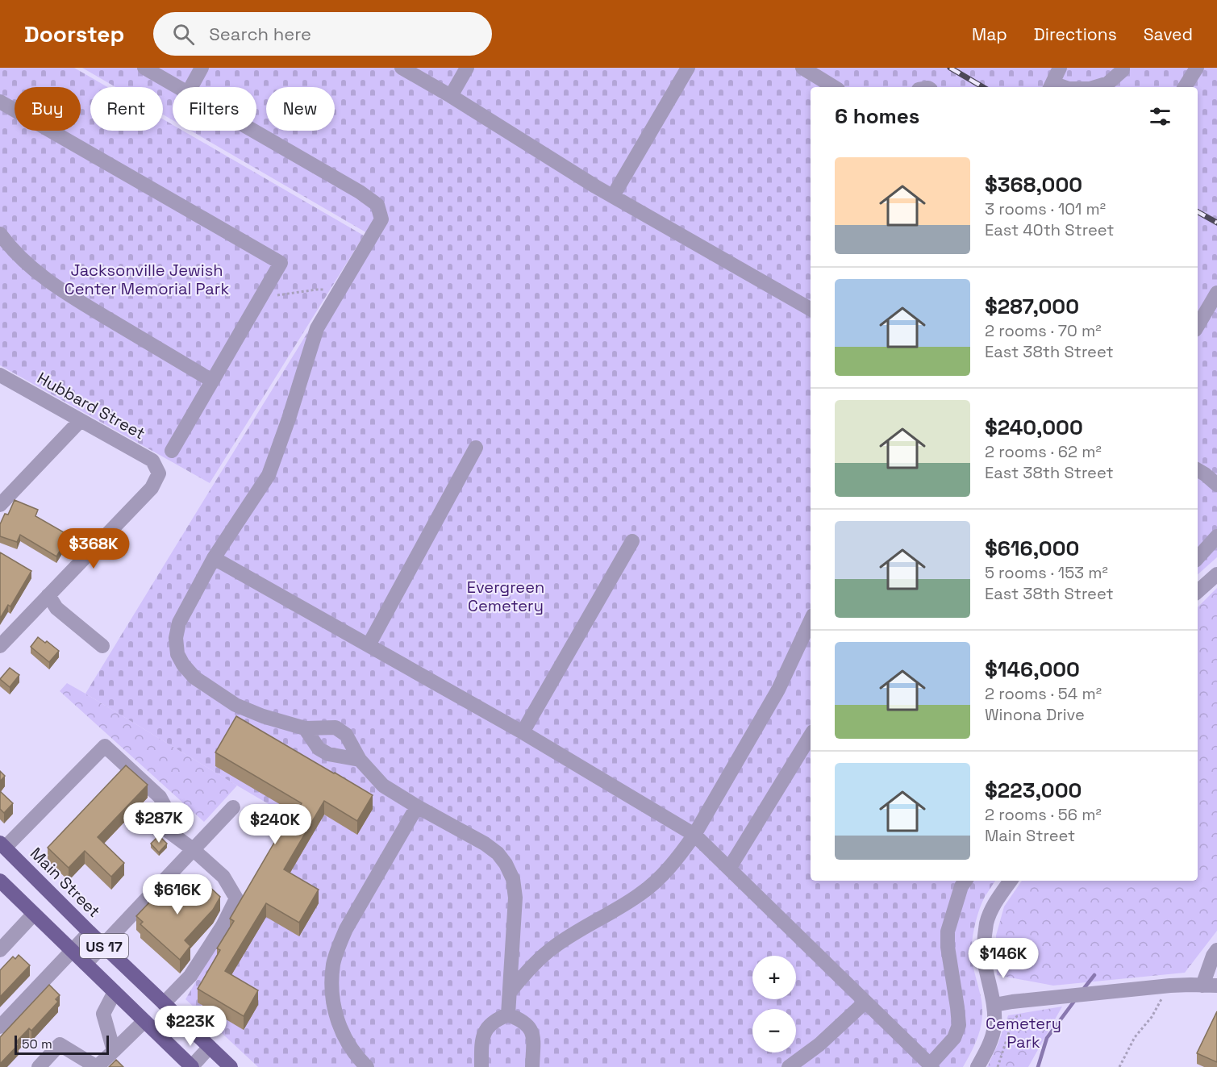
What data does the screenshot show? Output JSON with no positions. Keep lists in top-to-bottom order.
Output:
{
  "streets": {
    "main road": ["Main Street", "US 17"],
    "street": ["Hubbard Street"]
  },
  "parks": ["Jacksonville Jewish Center Memorial Park", "Evergreen Cemetery", "Cemetery Park"],
  "scale_bar": "50 m",
  "page": {
    "header": "Doorstep",
    "search": "Search here",
    "nav": ["Map", "Directions", "Saved"],
    "chip": [
      "Buy",
      "Rent",
      "Filters",
      "New"
    ],
    "heading": "6 homes",
    "list": [
      {
        "name": "$368,000",
        "note": "3 rooms · 101 m² · East 40th Street"
      },
      {
        "name": "$287,000",
        "note": "2 rooms · 70 m² · East 38th Street"
      },
      {
        "name": "$240,000",
        "note": "2 rooms · 62 m² · East 38th Street"
      },
      {
        "name": "$616,000",
        "note": "5 rooms · 153 m² · East 38th Street"
      },
      {
        "name": "$146,000",
        "note": "2 rooms · 54 m² · Winona Drive"
      },
      {
        "name": "$223,000",
        "note": "2 rooms · 56 m² · Main Street"
      }
    ],
    "price": [
      "$368K",
      "$287K",
      "$240K",
      "$616K",
      "$146K",
      "$223K"
    ],
    "map_buttons": ["+", "−"],
    "scale": "50 m"
  }
}
